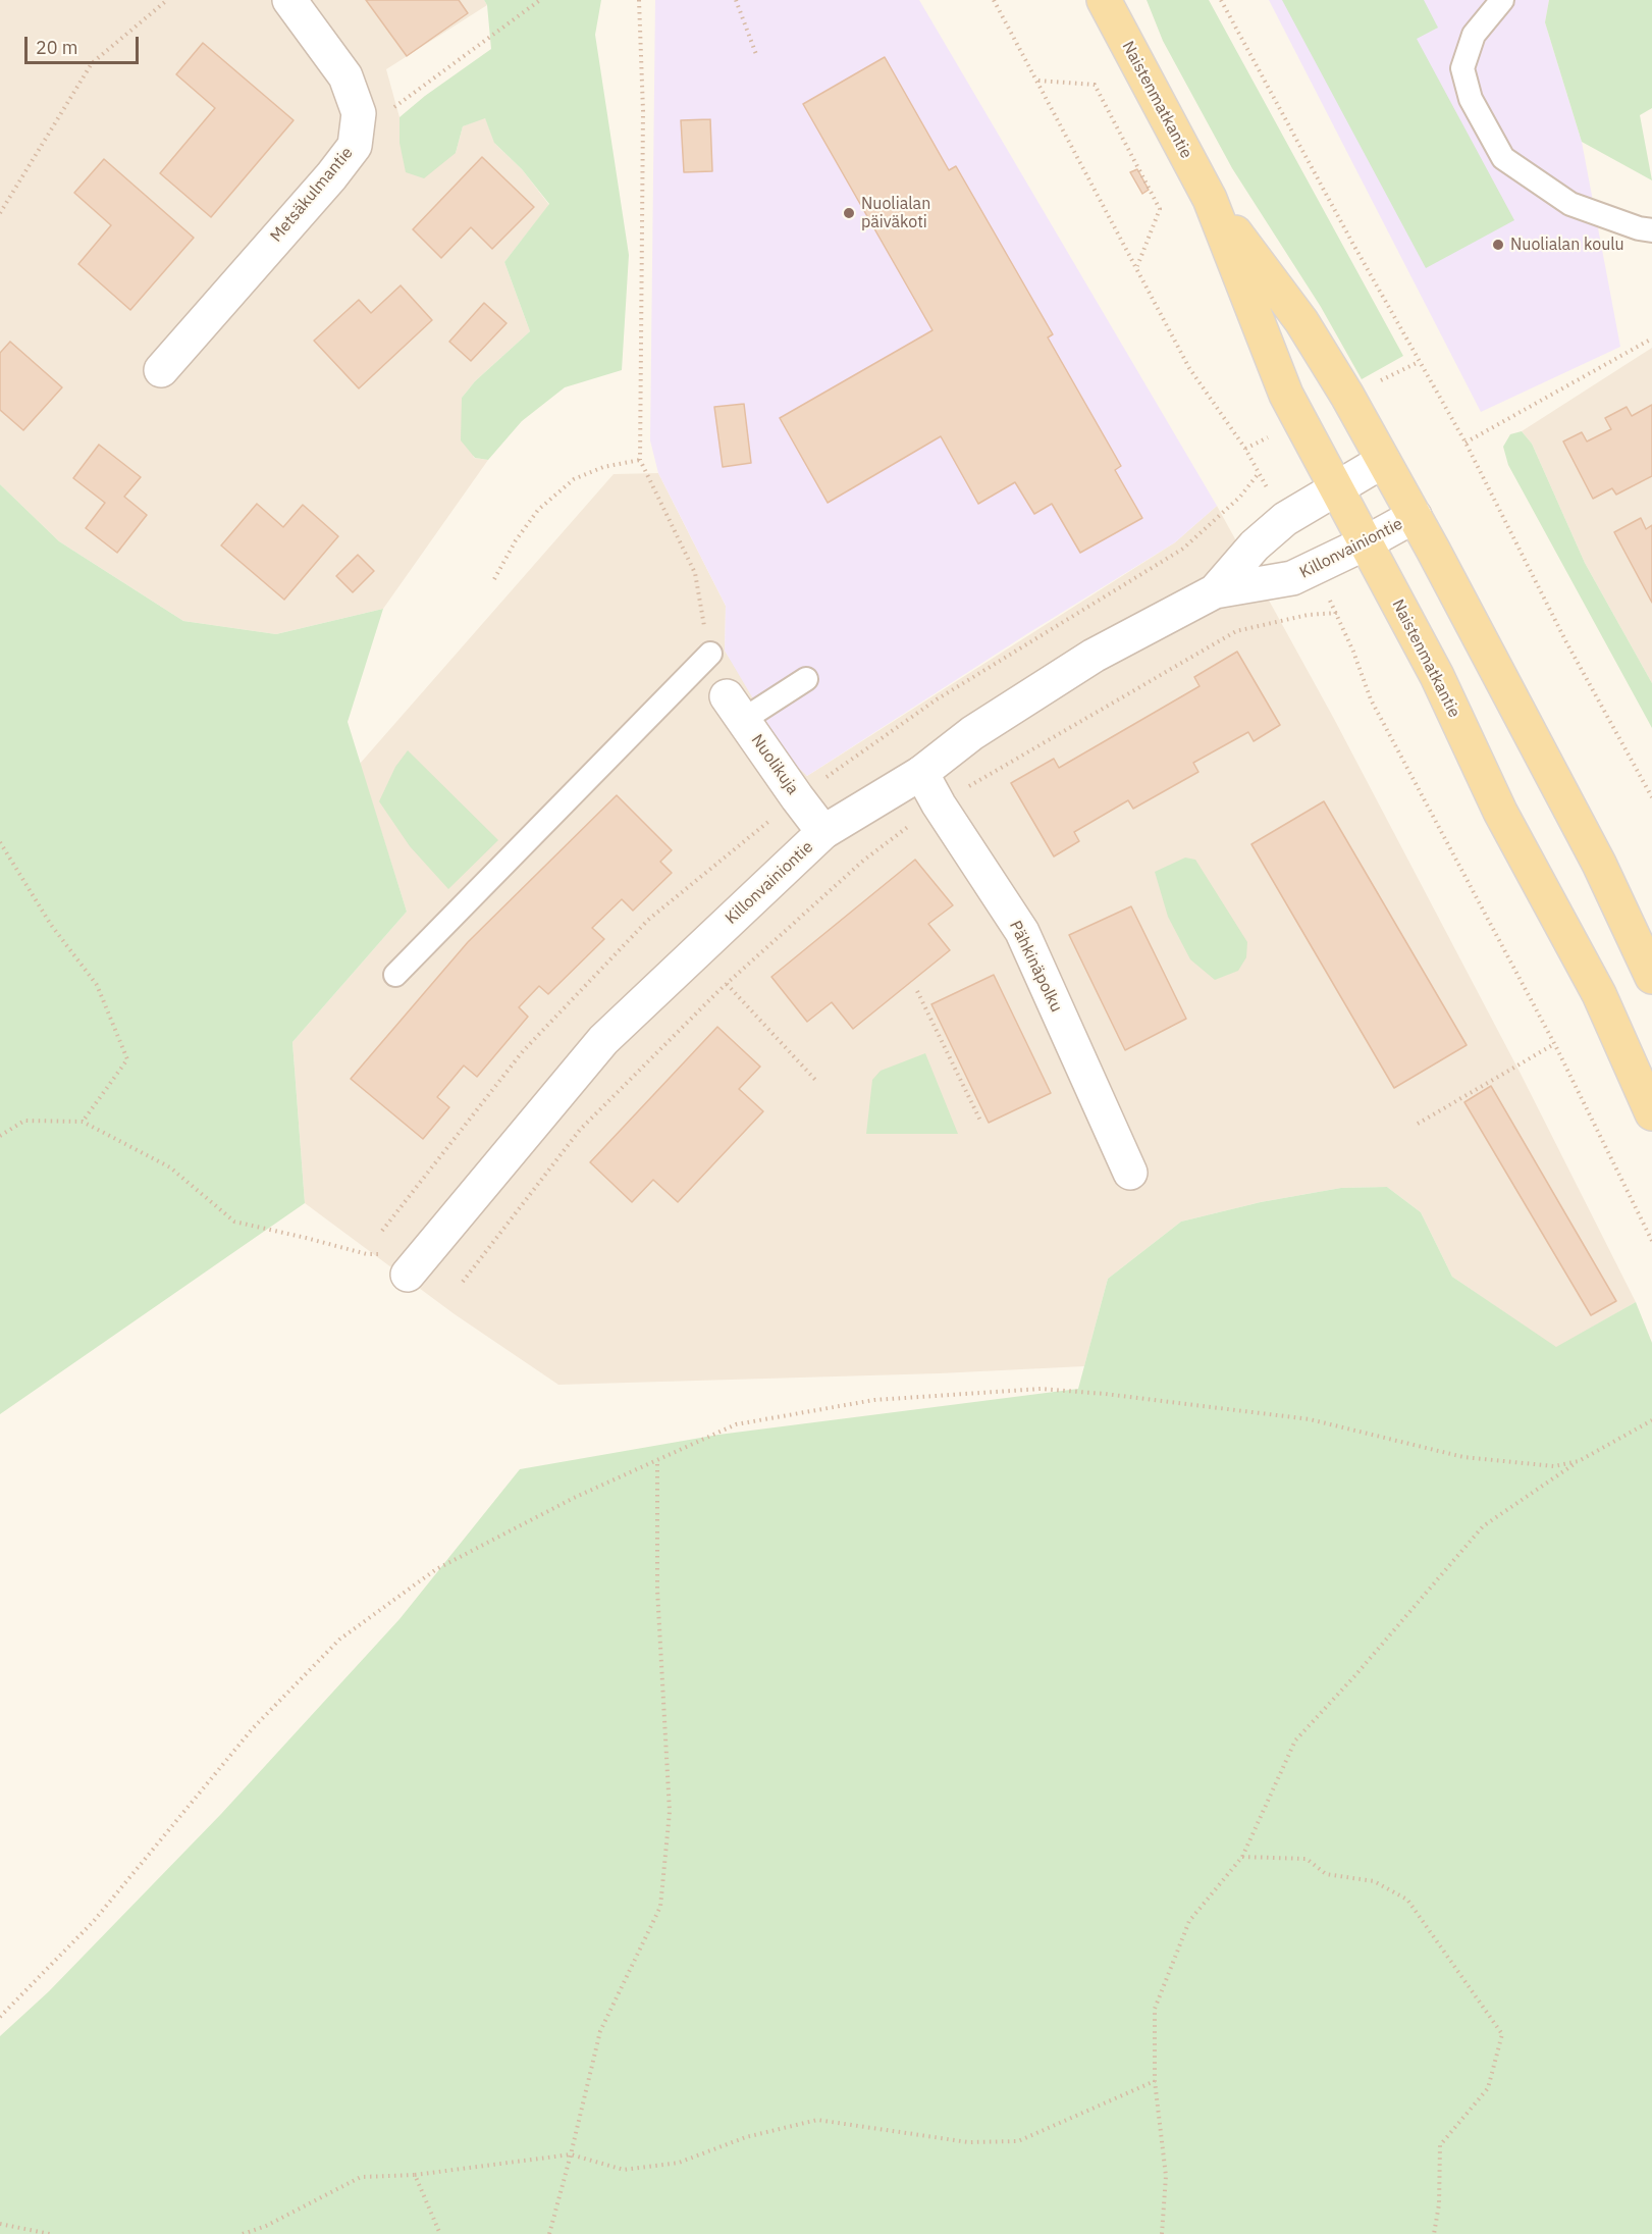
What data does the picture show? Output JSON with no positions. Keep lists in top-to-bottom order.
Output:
{
  "streets": {
    "main road": ["Naistenmatkantie"],
    "street": [
      "Metsäkulmantie",
      "Killonvainiontie",
      "Nuolikuja",
      "Pähkinäpolku"
    ]
  },
  "crossings": [
    ["Naistenmatkantie", "Killonvainiontie"],
    ["Killonvainiontie", "Nuolikuja"],
    ["Killonvainiontie", "Pähkinäpolku"]
  ],
  "places": ["Nuolialan päiväkoti", "Nuolialan koulu"],
  "scale_bar": "20 m"
}
